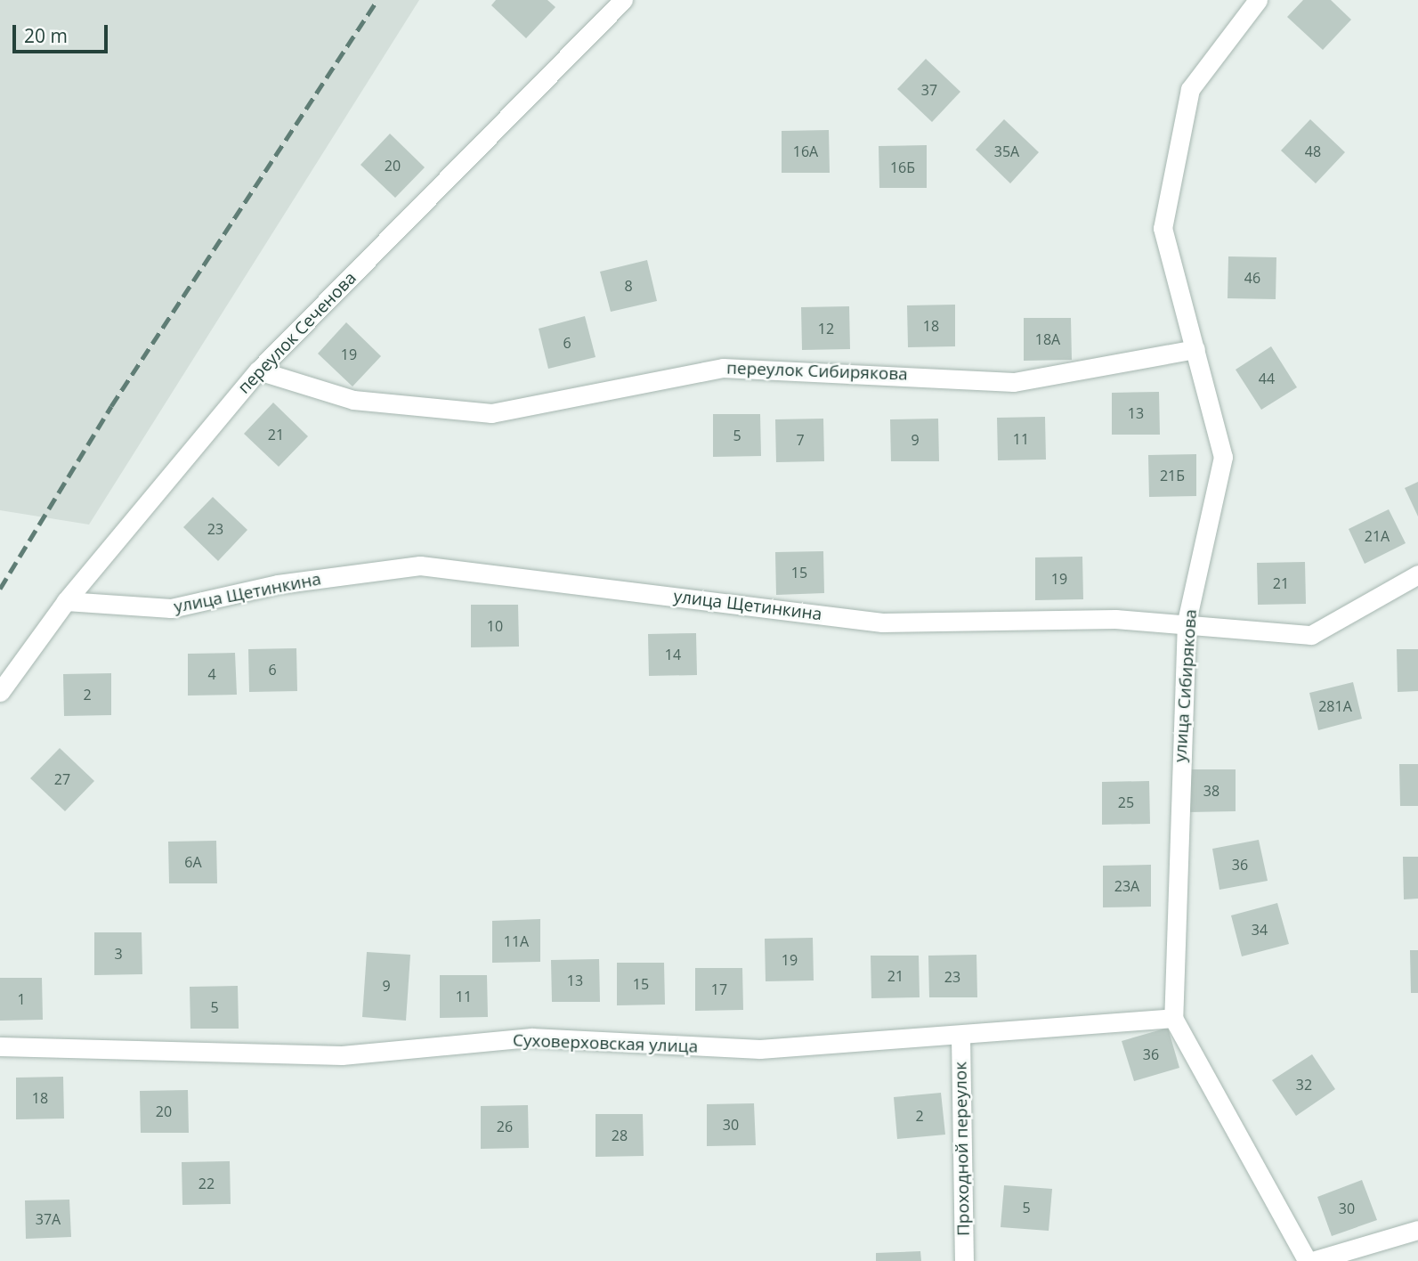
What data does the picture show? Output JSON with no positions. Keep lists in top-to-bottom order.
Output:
{
  "streets": {
    "street": [
      "переулок Сеченова",
      "переулок Сибирякова",
      "улица Щетинкина",
      "улица Сибирякова",
      "Суховерховская улица",
      "Проходной переулок"
    ]
  },
  "crossings": [
    ["переулок Сеченова", "переулок Сибирякова"],
    ["переулок Сеченова", "улица Щетинкина"],
    ["переулок Сибирякова", "улица Сибирякова"],
    ["улица Щетинкина", "улица Сибирякова"],
    ["улица Сибирякова", "Суховерховская улица"],
    ["Суховерховская улица", "Проходной переулок"]
  ],
  "house_numbers": [
    "37",
    "16А",
    "35А",
    "48",
    "20",
    "16Б",
    "46",
    "8",
    "18",
    "12",
    "18А",
    "6",
    "19",
    "44",
    "13",
    "21",
    "5",
    "11",
    "7",
    "9",
    "21Б",
    "23",
    "21А",
    "15",
    "19",
    "21",
    "10",
    "14",
    "6",
    "4",
    "2",
    "281А",
    "27",
    "38",
    "25",
    "6А",
    "36",
    "23А",
    "34",
    "11А",
    "3",
    "19",
    "21",
    "23",
    "13",
    "15",
    "9",
    "17",
    "11",
    "1",
    "5",
    "36",
    "32",
    "18",
    "20",
    "2",
    "30",
    "26",
    "28",
    "22",
    "5",
    "30",
    "37А"
  ],
  "scale_bar": "20 m"
}
